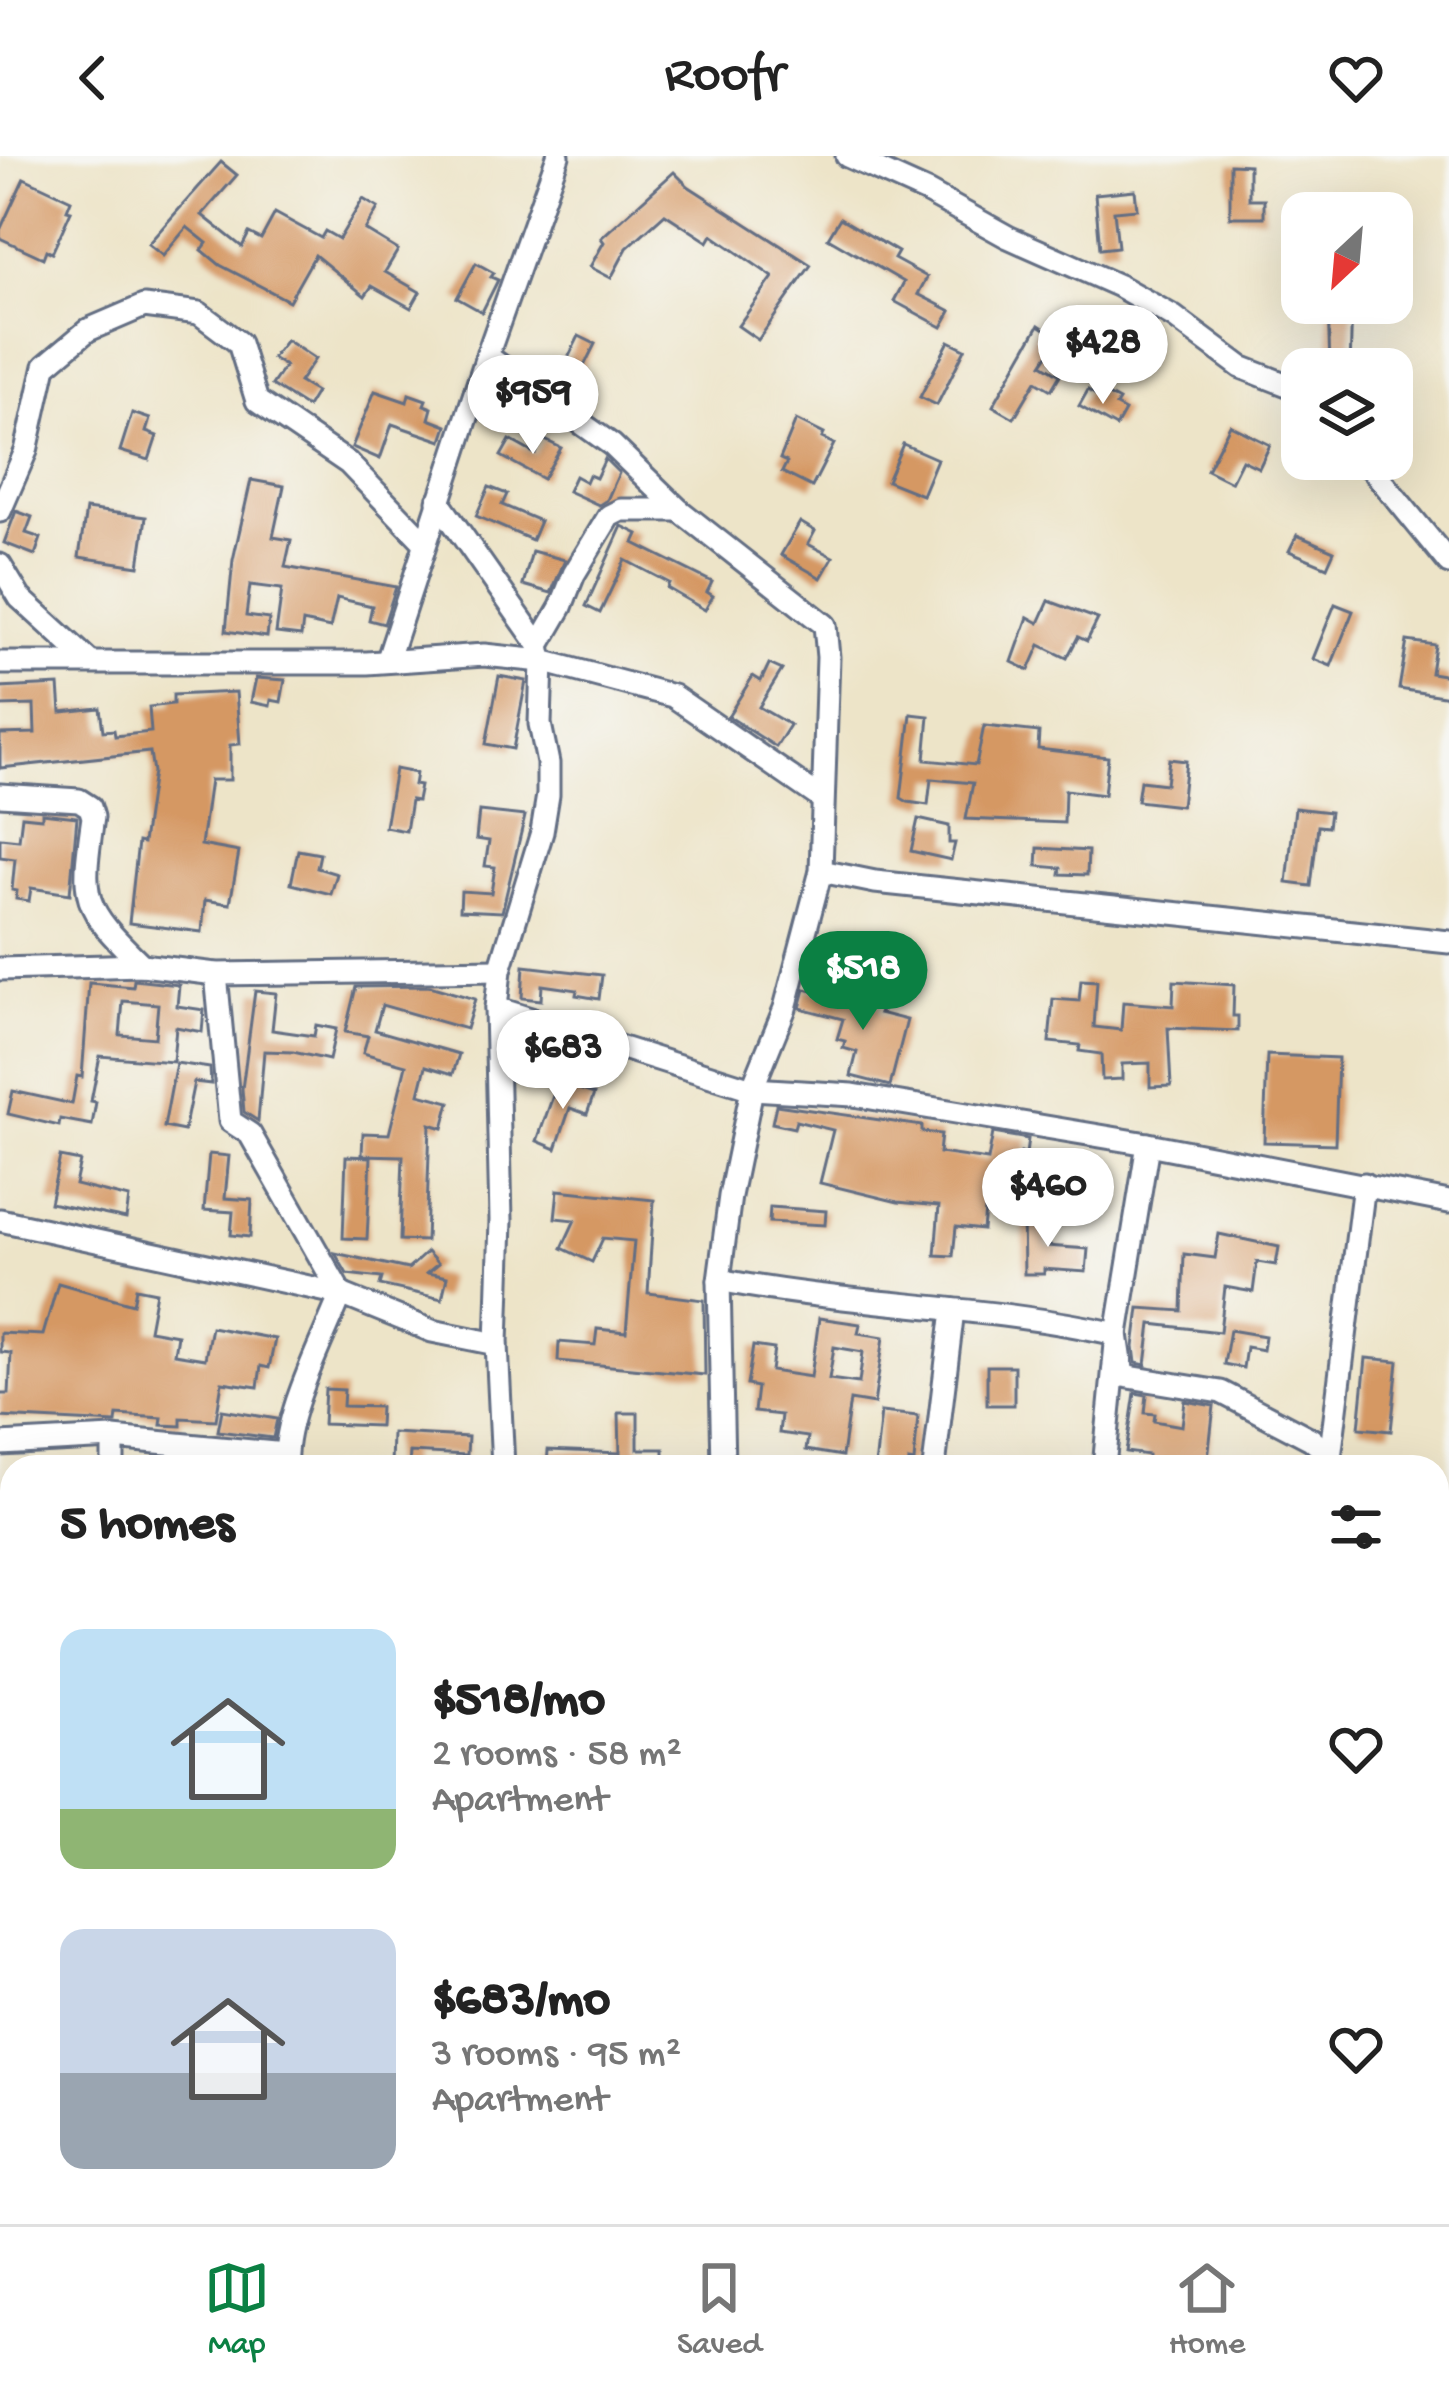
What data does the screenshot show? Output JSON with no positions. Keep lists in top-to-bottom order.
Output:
{
  "north": "bottom left",
  "page": {
    "header": "Roofr",
    "price": [
      "$428",
      "$959",
      "$518",
      "$683",
      "$460"
    ],
    "heading": "5 homes",
    "list": [
      {
        "name": "$518/mo",
        "note": "2 rooms · 58 m² · Apartment"
      },
      {
        "name": "$683/mo",
        "note": "3 rooms · 95 m² · Apartment"
      }
    ],
    "tabs": ["Map", "Saved", "Home"]
  }
}
